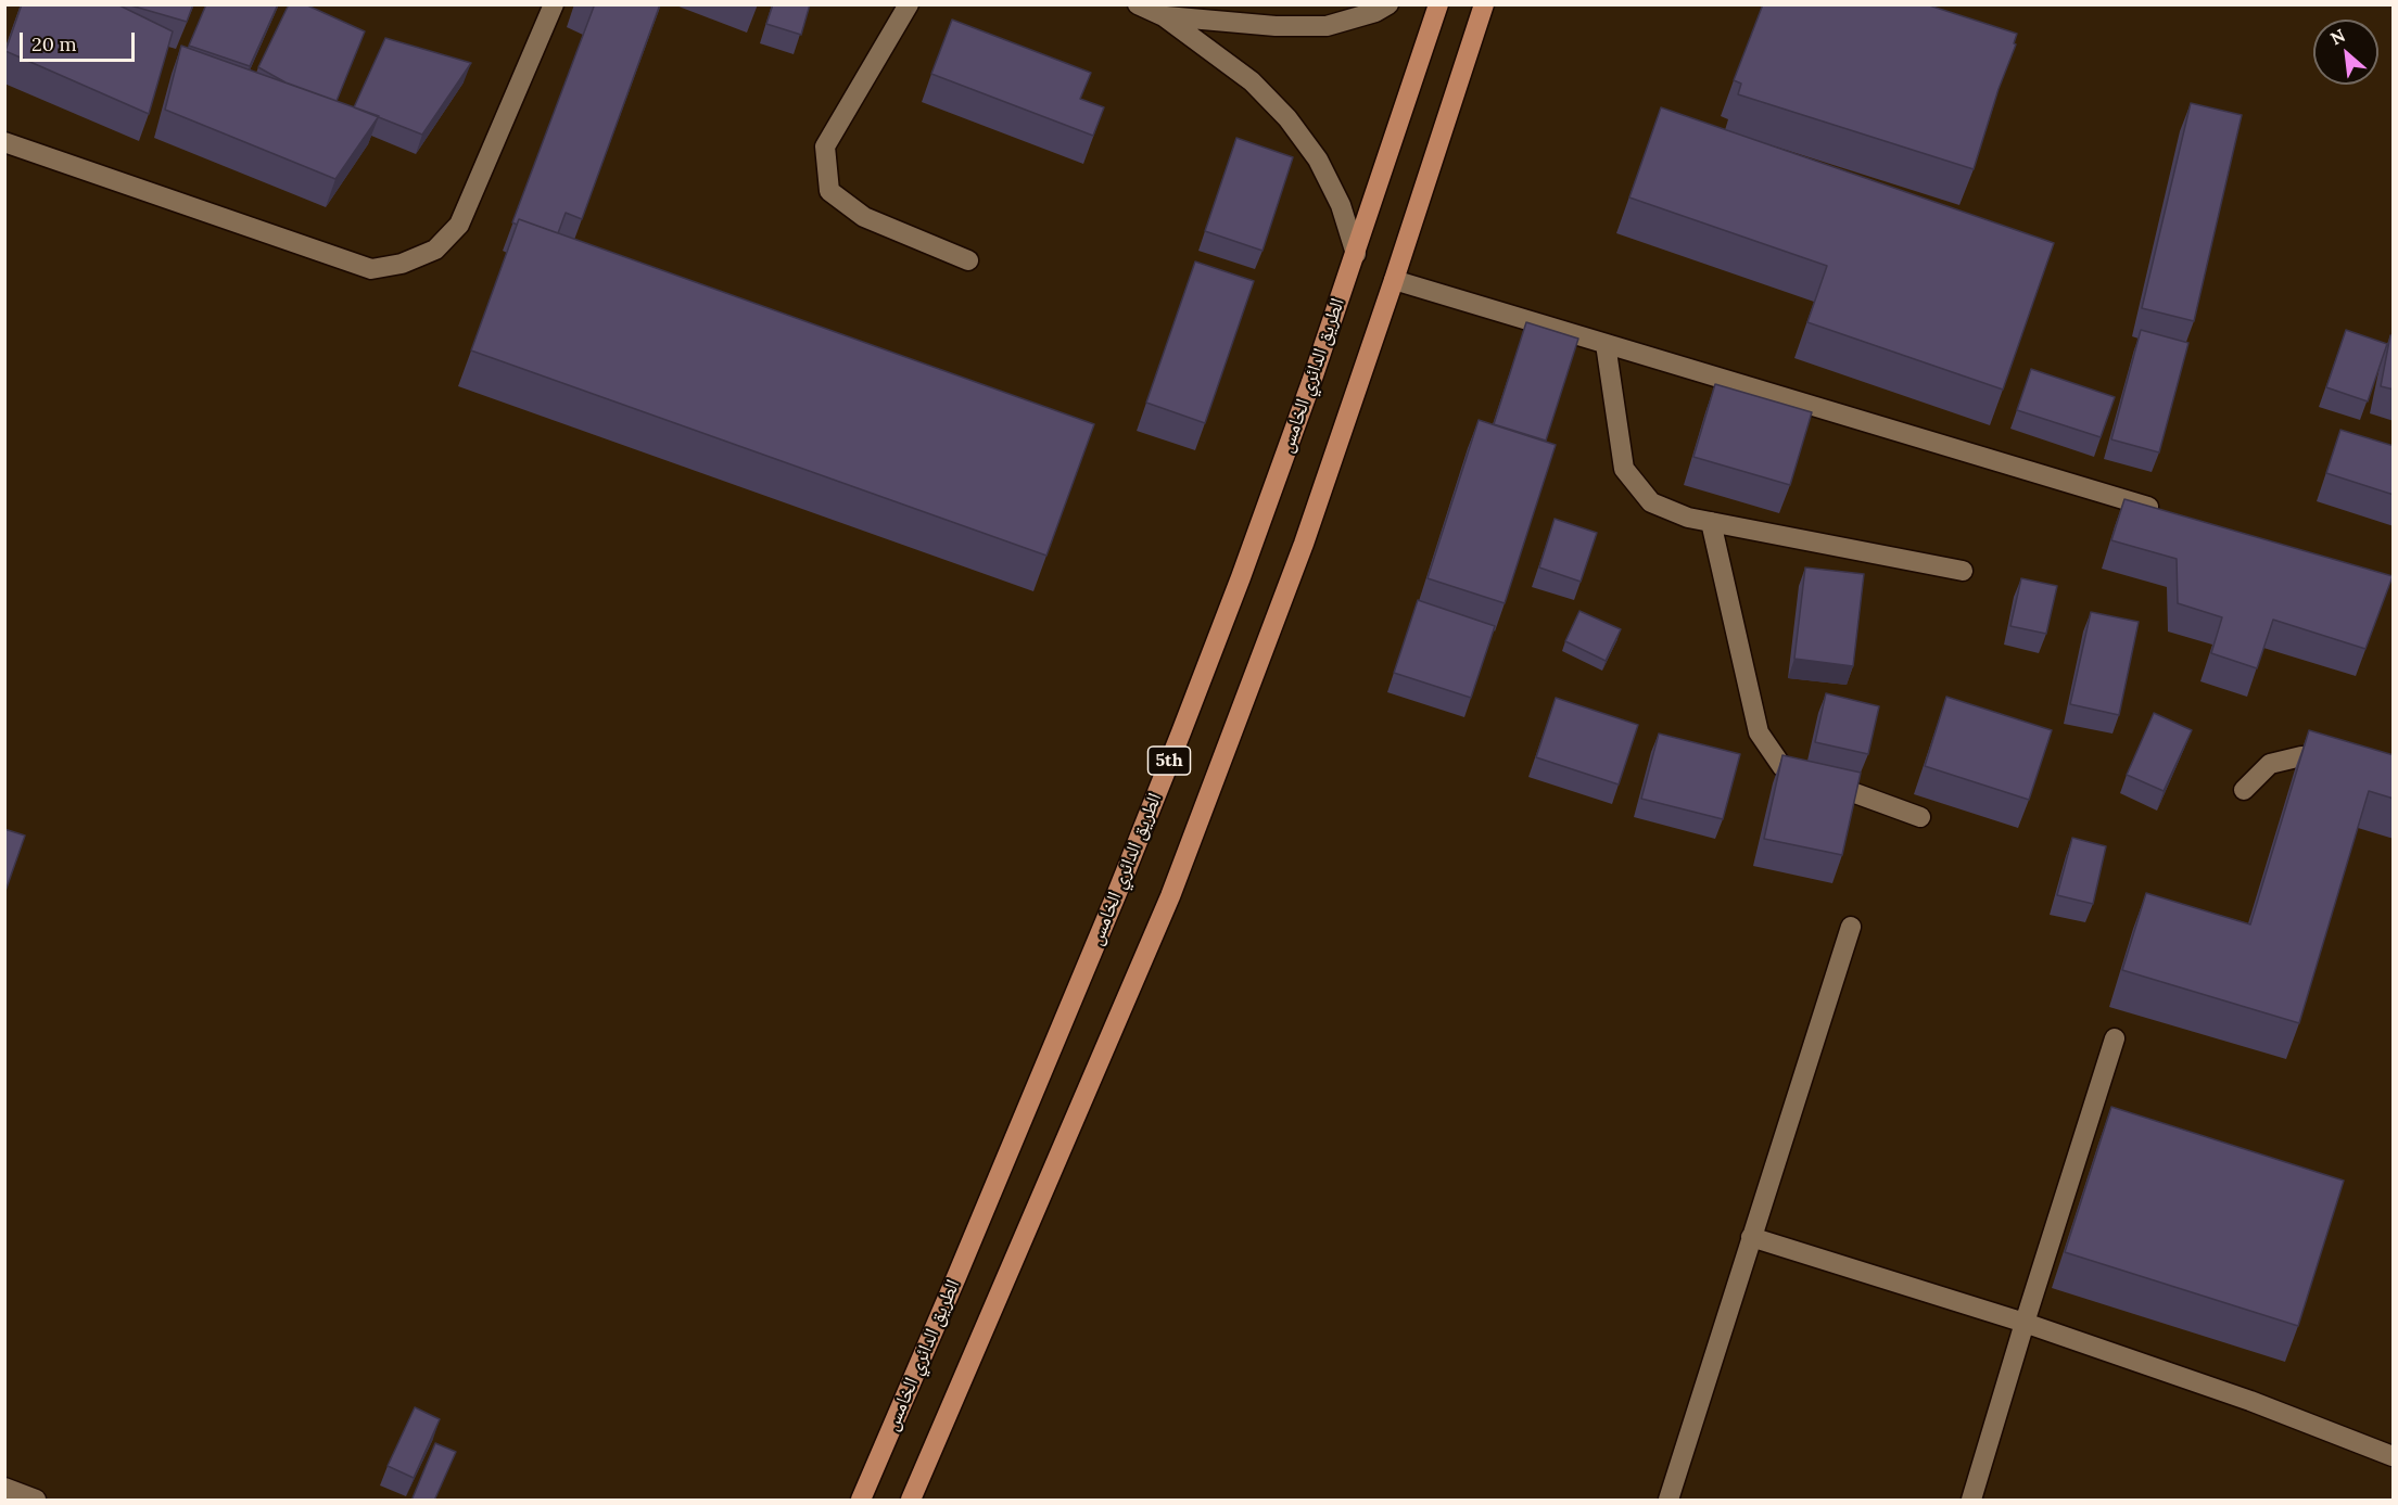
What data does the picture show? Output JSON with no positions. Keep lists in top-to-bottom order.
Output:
{
  "streets": {
    "main road": ["الطريق الدائري الخامس", "5th"]
  },
  "scale_bar": "20 m",
  "north": "top left"
}
